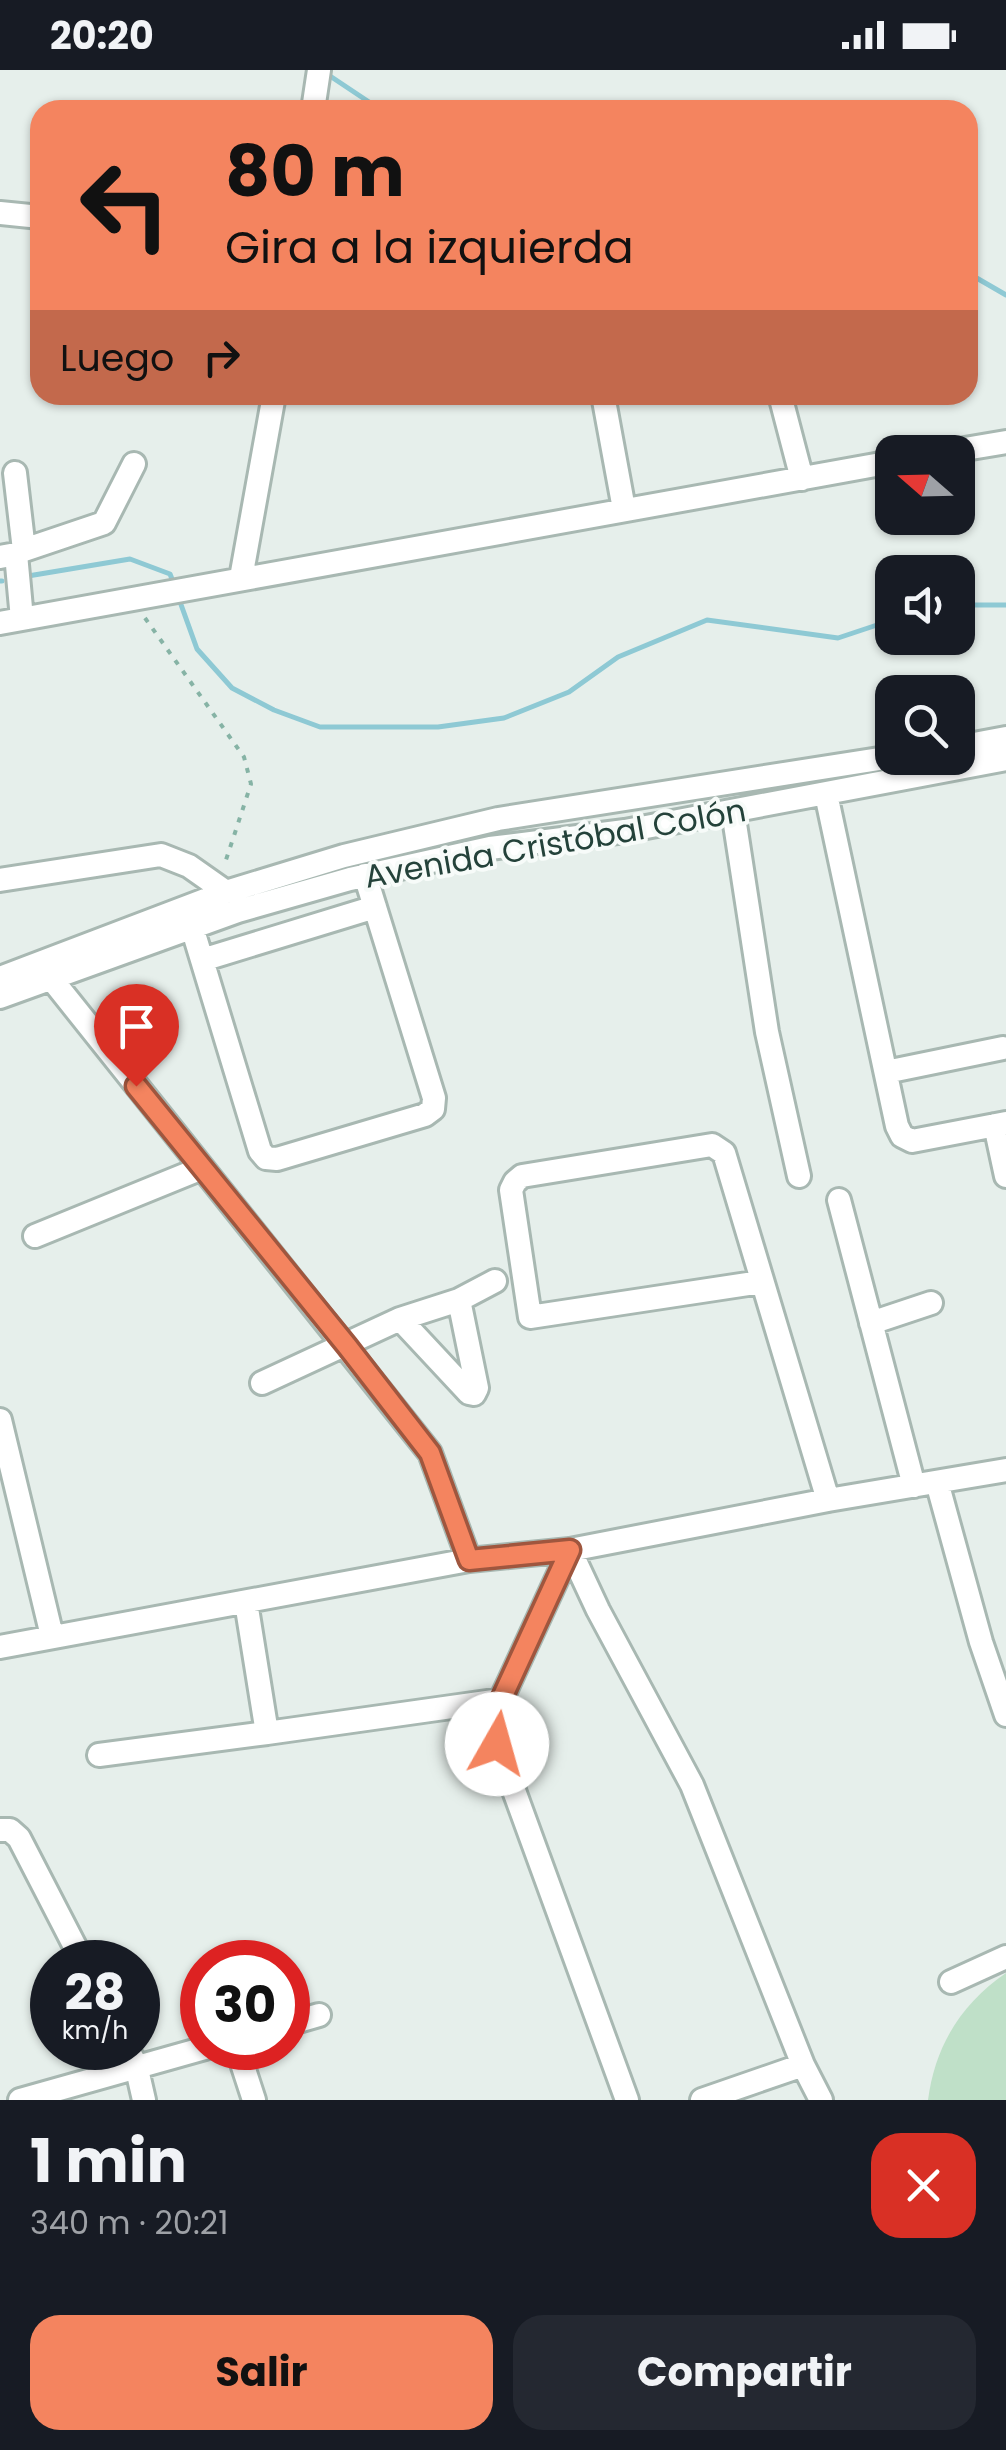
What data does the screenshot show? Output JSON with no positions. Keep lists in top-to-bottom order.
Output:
{
  "streets": {
    "street": ["Avenida Cristóbal Colón"]
  },
  "north": "left",
  "page": {
    "status": "20:20",
    "turn": ["80 m", "Gira a la izquierda"],
    "then": "Luego",
    "speed": "28 km/h",
    "limit": "30",
    "heading": ["1 min", "340 m · 20:21"],
    "buttons": ["Salir", "Compartir"]
  }
}
